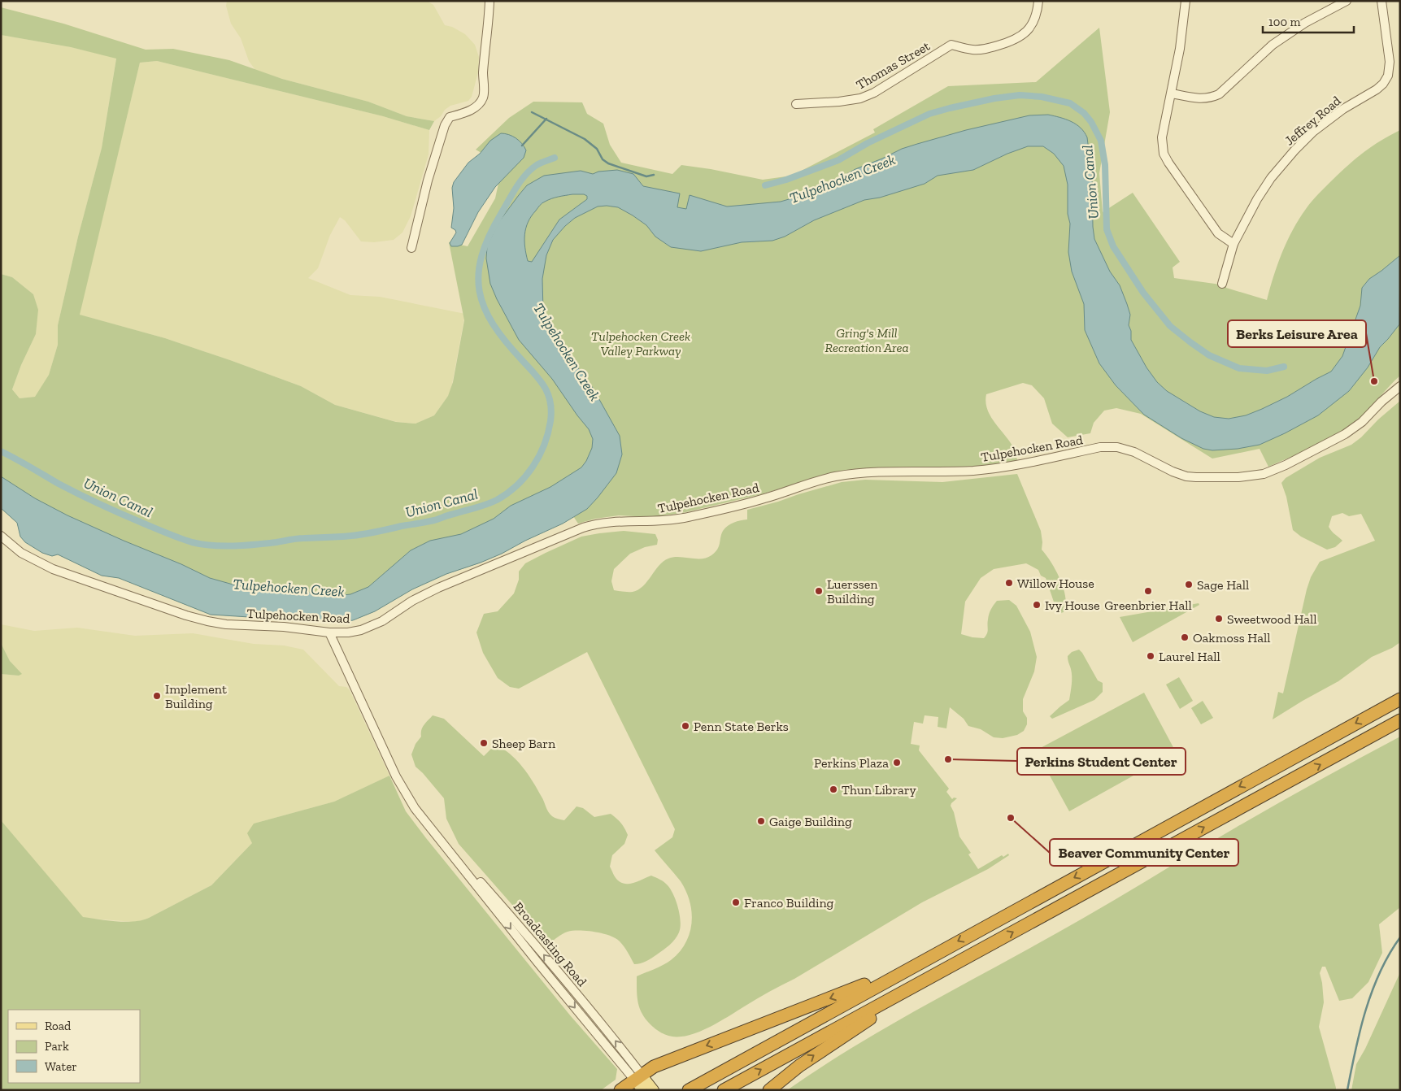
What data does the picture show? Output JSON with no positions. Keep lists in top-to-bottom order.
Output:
{
  "streets": {
    "main road": ["Broadcasting Road"],
    "street": ["Thomas Street", "Jeffrey Road", "Tulpehocken Road"]
  },
  "crossings": [
    ["Tulpehocken Road", "Broadcasting Road"]
  ],
  "water": ["Tulpehocken Creek", "Union Canal"],
  "parks": ["Gring's Mill Recreation Area", "Tulpehocken Creek Valley Parkway"],
  "places": [
    "Berks Leisure Area",
    "Willow House",
    "Sage Hall",
    "Luerssen Building",
    "Greenbrier Hall",
    "Ivy House",
    "Sweetwood Hall",
    "Oakmoss Hall",
    "Laurel Hall",
    "Implement Building",
    "Penn State Berks",
    "Sheep Barn",
    "Perkins Student Center",
    "Perkins Plaza",
    "Thun Library",
    "Beaver Community Center",
    "Gaige Building",
    "Franco Building"
  ],
  "legend": ["Road", "Park", "Water"],
  "scale_bar": "100 m"
}
